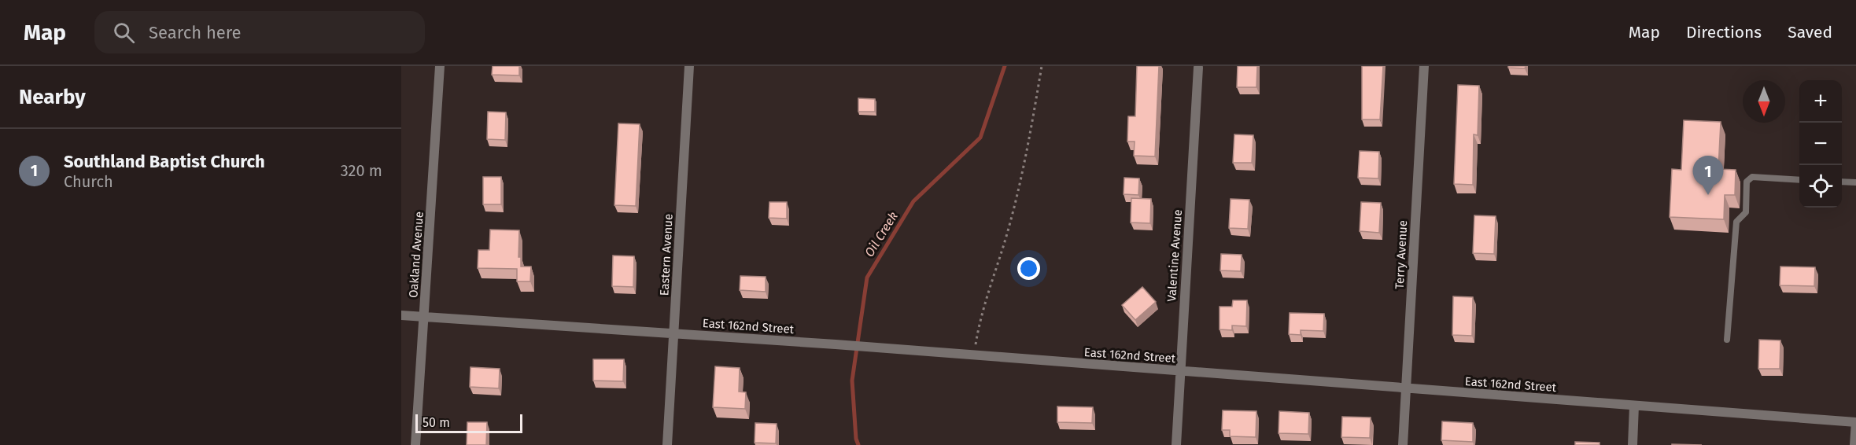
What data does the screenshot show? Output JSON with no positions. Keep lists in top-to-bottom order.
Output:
{
  "streets": {
    "street": [
      "Oakland Avenue",
      "Eastern Avenue",
      "Terry Avenue",
      "Valentine Avenue",
      "East 162nd Street"
    ]
  },
  "crossings": [
    ["Oakland Avenue", "East 162nd Street"],
    ["Eastern Avenue", "East 162nd Street"],
    ["Terry Avenue", "East 162nd Street"],
    ["Valentine Avenue", "East 162nd Street"]
  ],
  "water": ["Oil Creek"],
  "scale_bar": "50 m",
  "north": "bottom",
  "page": {
    "header": "Map",
    "search": "Search here",
    "nav": ["Map", "Directions", "Saved"],
    "heading": "Nearby",
    "map_buttons": ["+", "−"],
    "list": [
      {
        "mark": "1",
        "name": "Southland Baptist Church",
        "note": "Church",
        "value": "320 m"
      }
    ],
    "pins": "1",
    "scale": "50 m"
  }
}
